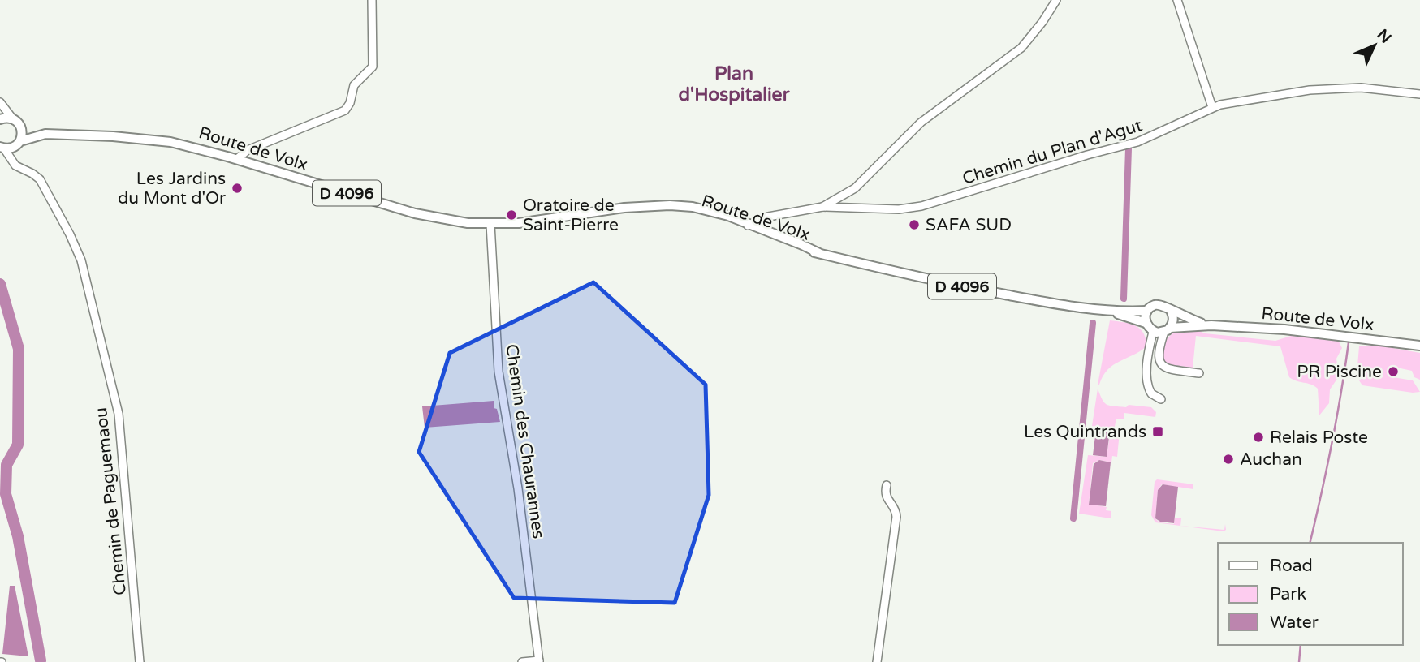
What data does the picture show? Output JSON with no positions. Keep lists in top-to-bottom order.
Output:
{
  "streets": {
    "main road": ["Route de Volx", "D 4096"],
    "street": ["Chemin du Plan d'Agut", "Chemin des Chaurannes", "Chemin de Paguemaou"]
  },
  "crossings": [
    ["Route de Volx", "Chemin des Chaurannes"]
  ],
  "districts": ["Plan d'Hospitalier"],
  "places": {
    "other": [
      "Les Jardins du Mont d'Or",
      "Oratoire de Saint-Pierre",
      "SAFA SUD",
      "PR Piscine",
      "Relais Poste",
      "Auchan"
    ],
    "transit": ["Les Quintrands"]
  },
  "legend": ["Road", "Park", "Water"],
  "north": "top right"
}
